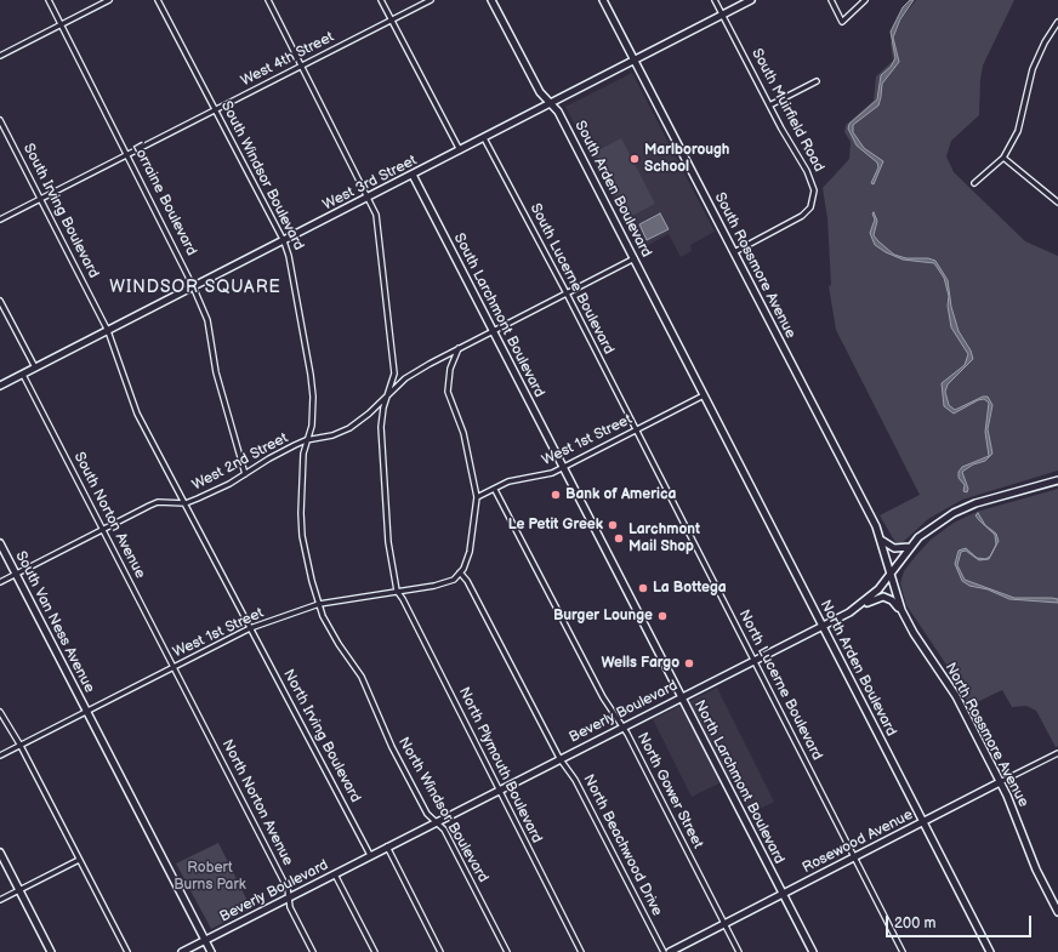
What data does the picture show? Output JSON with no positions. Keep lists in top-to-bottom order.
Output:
{
  "streets": {
    "main road": [
      "West 3rd Street",
      "South Arden Boulevard",
      "South Rossmore Avenue",
      "South Larchmont Boulevard",
      "South Van Ness Avenue",
      "North Arden Boulevard",
      "Beverly Boulevard",
      "North Rossmore Avenue",
      "North Larchmont Boulevard",
      "Rosewood Avenue"
    ],
    "street": [
      "West 4th Street",
      "South Muirfield Road",
      "South Windsor Boulevard",
      "Lorraine Boulevard",
      "South Irving Boulevard",
      "South Lucerne Boulevard",
      "West 1st Street",
      "West 2nd Street",
      "South Norton Avenue",
      "North Lucerne Boulevard",
      "North Irving Boulevard",
      "North Plymouth Boulevard",
      "North Gower Street",
      "North Norton Avenue",
      "North Windsor Boulevard",
      "North Beachwood Drive"
    ]
  },
  "crossings": [
    ["West 4th Street", "South Windsor Boulevard"],
    ["West 4th Street", "Lorraine Boulevard"],
    ["West 4th Street", "South Irving Boulevard"],
    ["South Muirfield Road", "West 3rd Street"],
    ["South Muirfield Road", "South Rossmore Avenue"],
    ["South Windsor Boulevard", "West 3rd Street"],
    ["South Windsor Boulevard", "West 1st Street"],
    ["South Windsor Boulevard", "West 2nd Street"],
    ["South Windsor Boulevard", "North Windsor Boulevard"],
    ["West 3rd Street", "South Arden Boulevard"],
    ["West 3rd Street", "Lorraine Boulevard"],
    ["West 3rd Street", "South Irving Boulevard"],
    ["West 3rd Street", "South Rossmore Avenue"],
    ["West 3rd Street", "South Lucerne Boulevard"],
    ["West 3rd Street", "South Larchmont Boulevard"],
    ["West 3rd Street", "South Norton Avenue"],
    ["South Arden Boulevard", "West 1st Street"],
    ["South Arden Boulevard", "West 2nd Street"],
    ["South Arden Boulevard", "North Arden Boulevard"],
    ["Lorraine Boulevard", "West 2nd Street"],
    ["South Irving Boulevard", "West 1st Street"],
    ["South Irving Boulevard", "West 2nd Street"],
    ["South Irving Boulevard", "North Irving Boulevard"],
    ["South Rossmore Avenue", "North Rossmore Avenue"],
    ["South Lucerne Boulevard", "West 1st Street"],
    ["South Lucerne Boulevard", "West 2nd Street"],
    ["South Lucerne Boulevard", "North Lucerne Boulevard"],
    ["South Larchmont Boulevard", "West 1st Street"],
    ["South Larchmont Boulevard", "West 2nd Street"],
    ["South Larchmont Boulevard", "North Larchmont Boulevard"],
    ["West 1st Street", "South Norton Avenue"],
    ["West 1st Street", "South Van Ness Avenue"],
    ["West 1st Street", "North Arden Boulevard"],
    ["West 1st Street", "North Lucerne Boulevard"],
    ["West 1st Street", "North Irving Boulevard"],
    ["West 1st Street", "North Plymouth Boulevard"],
    ["West 1st Street", "North Larchmont Boulevard"],
    ["West 1st Street", "North Gower Street"],
    ["West 1st Street", "North Norton Avenue"],
    ["West 1st Street", "North Windsor Boulevard"],
    ["West 1st Street", "North Beachwood Drive"],
    ["West 2nd Street", "South Norton Avenue"],
    ["West 2nd Street", "South Van Ness Avenue"],
    ["South Norton Avenue", "North Norton Avenue"],
    ["South Van Ness Avenue", "Beverly Boulevard"],
    ["North Arden Boulevard", "Beverly Boulevard"],
    ["North Arden Boulevard", "Rosewood Avenue"],
    ["North Lucerne Boulevard", "Beverly Boulevard"],
    ["North Lucerne Boulevard", "Rosewood Avenue"],
    ["Beverly Boulevard", "North Rossmore Avenue"],
    ["Beverly Boulevard", "North Irving Boulevard"],
    ["Beverly Boulevard", "North Plymouth Boulevard"],
    ["Beverly Boulevard", "North Larchmont Boulevard"],
    ["Beverly Boulevard", "North Gower Street"],
    ["Beverly Boulevard", "North Norton Avenue"],
    ["Beverly Boulevard", "North Windsor Boulevard"],
    ["Beverly Boulevard", "North Beachwood Drive"],
    ["North Rossmore Avenue", "Rosewood Avenue"],
    ["North Larchmont Boulevard", "Rosewood Avenue"],
    ["North Gower Street", "Rosewood Avenue"]
  ],
  "districts": ["WINDSOR SQUARE"],
  "parks": ["Robert Burns Park"],
  "places": [
    "Marlborough School",
    "Bank of America",
    "Le Petit Greek",
    "Larchmont Mail Shop",
    "La Bottega",
    "Burger Lounge",
    "Wells Fargo"
  ],
  "scale_bar": "200 m"
}
